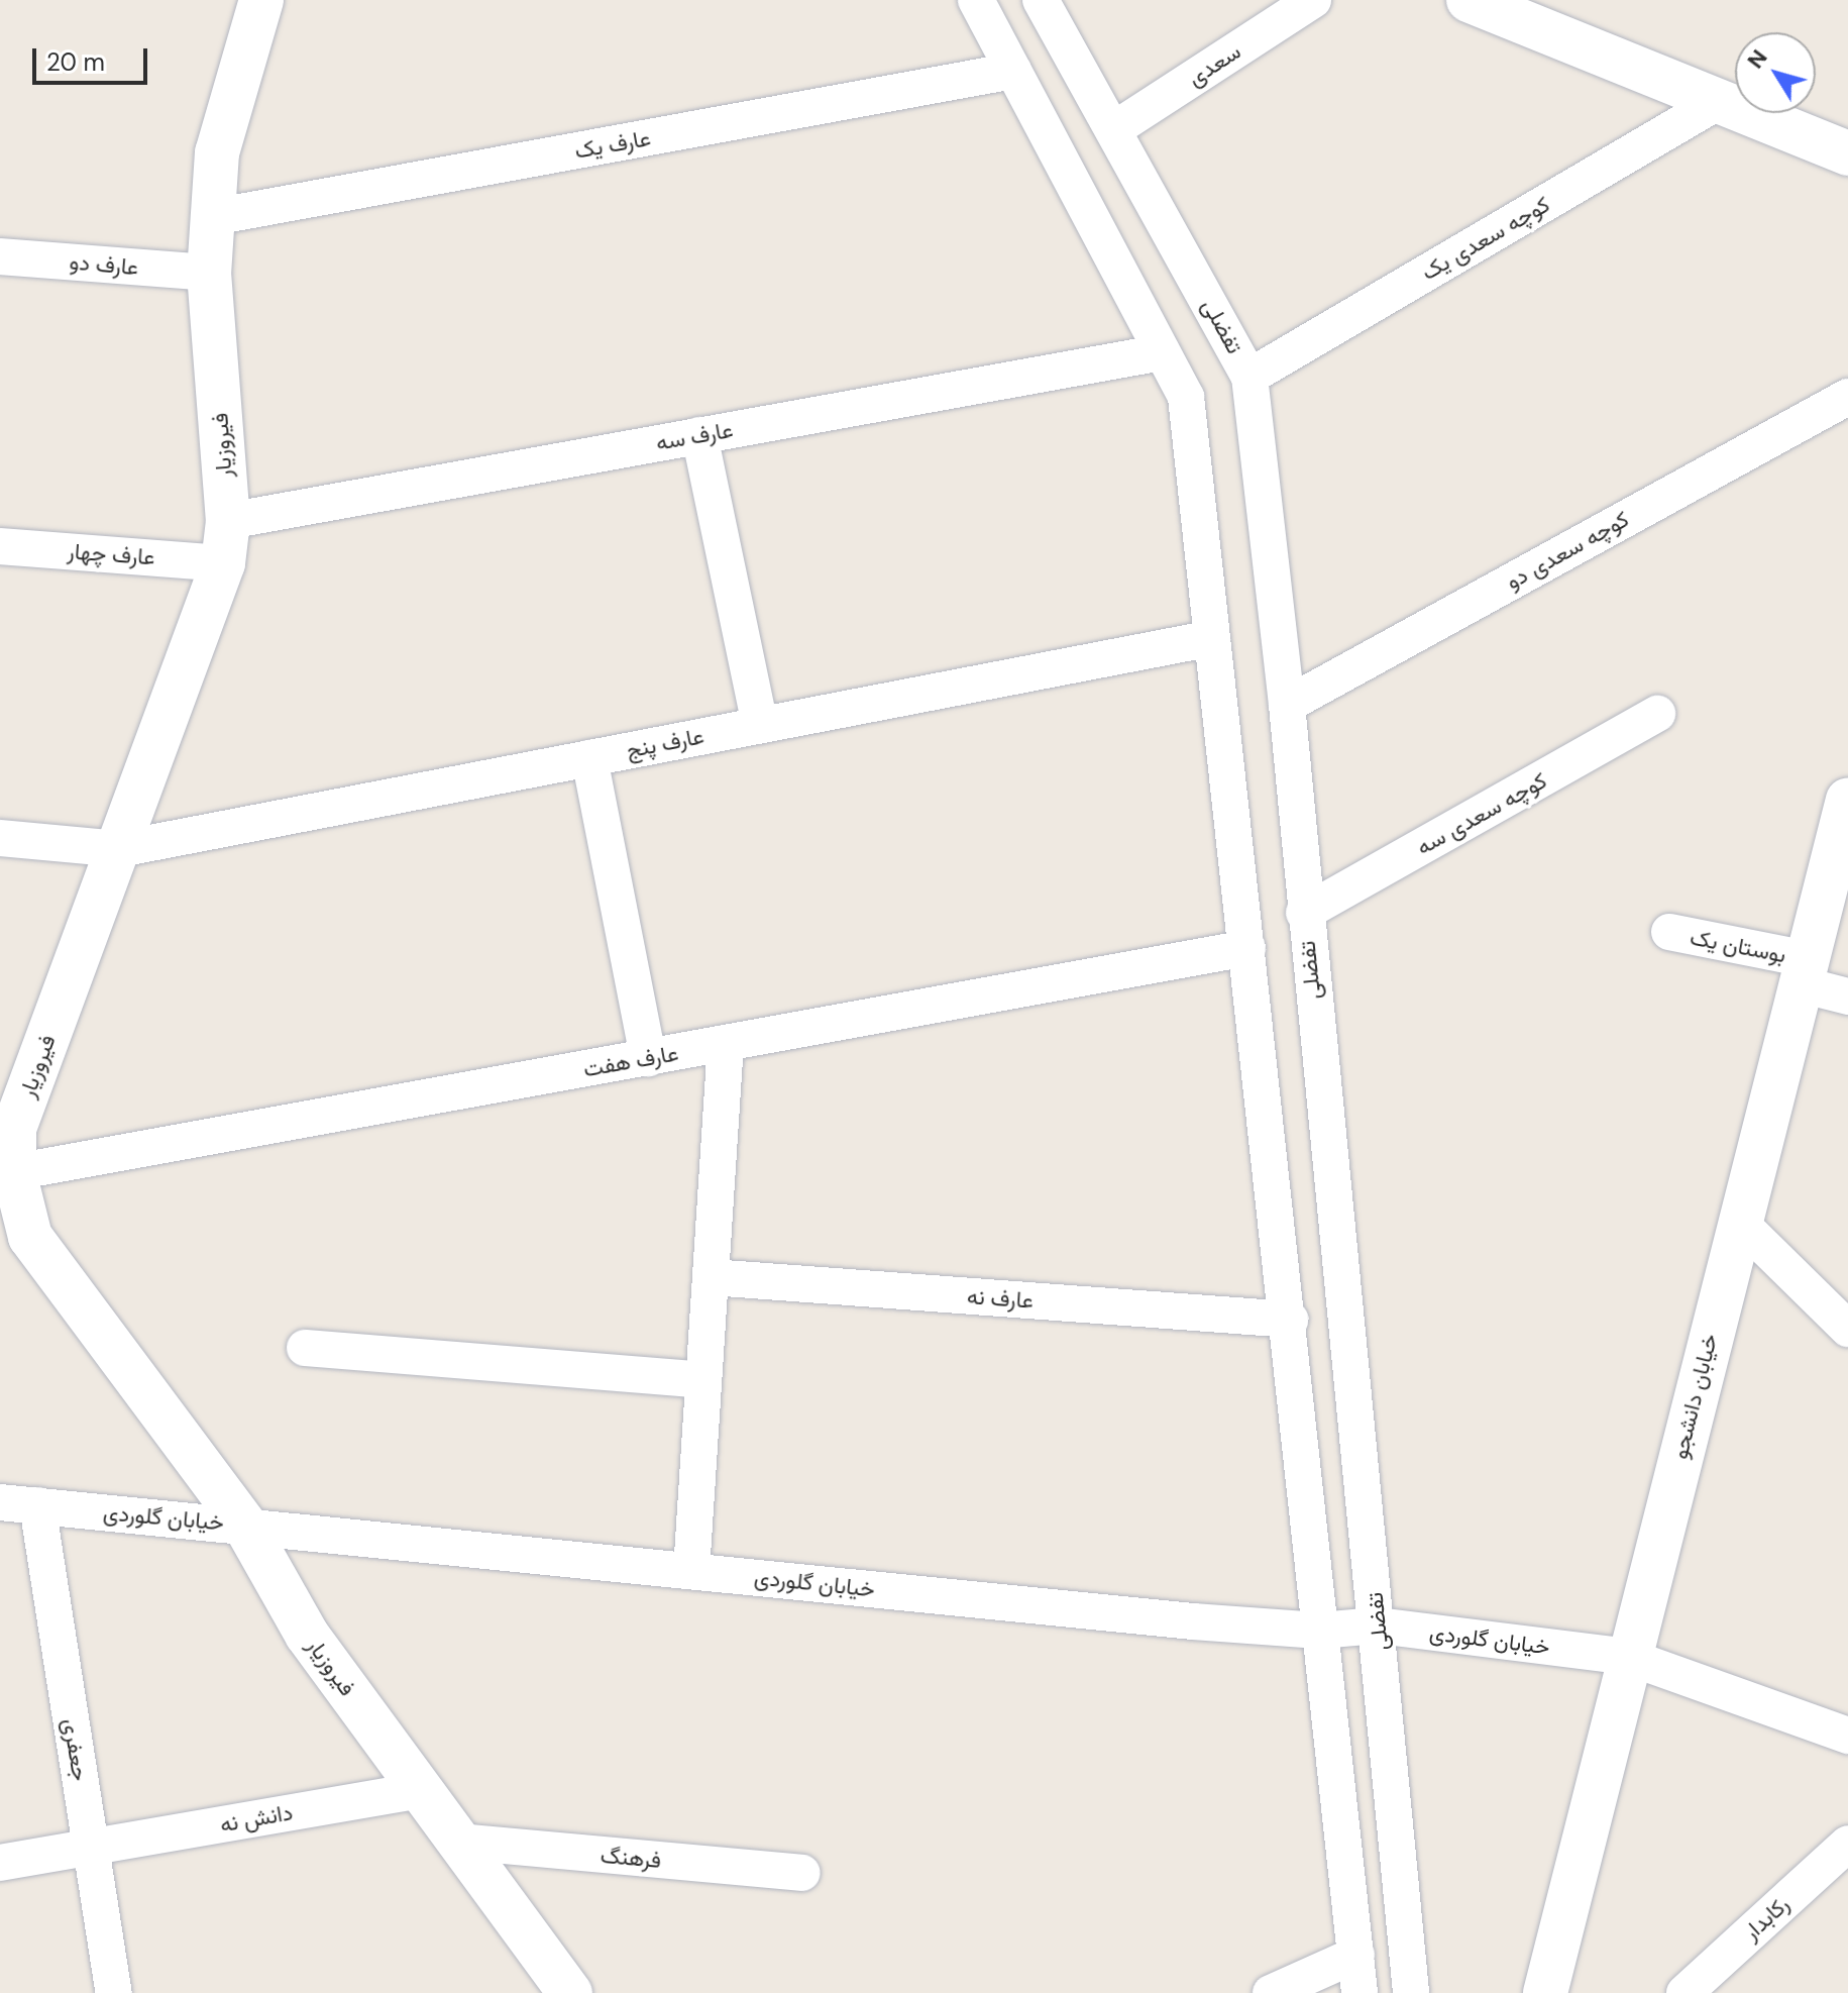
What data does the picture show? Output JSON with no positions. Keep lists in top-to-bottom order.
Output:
{
  "streets": {
    "street": [
      "سعدی",
      "عارف یک",
      "کوچه سعدی یک",
      "عارف دو",
      "تفضلی",
      "عارف سه",
      "فیروزیار",
      "کوچه سعدی دو",
      "عارف چهار",
      "عارف پنج",
      "کوچه سعدی سه",
      "بوستان یک",
      "عارف هفت",
      "عارف نه",
      "خیابان دانشجو",
      "خیابان گلوردی",
      "جعفری",
      "دانش نه",
      "فرهنگ",
      "رکابدار"
    ]
  },
  "crossings": [
    ["سعدی", "تفضلی"],
    ["عارف یک", "فیروزیار"],
    ["کوچه سعدی یک", "تفضلی"],
    ["عارف دو", "فیروزیار"],
    ["تفضلی", "کوچه سعدی دو"],
    ["تفضلی", "کوچه سعدی سه"],
    ["تفضلی", "خیابان گلوردی"],
    ["عارف سه", "فیروزیار"],
    ["عارف سه", "عارف چهار"],
    ["فیروزیار", "عارف چهار"],
    ["فیروزیار", "عارف پنج"],
    ["فیروزیار", "عارف هفت"],
    ["فیروزیار", "خیابان گلوردی"],
    ["فیروزیار", "دانش نه"],
    ["فیروزیار", "فرهنگ"],
    ["بوستان یک", "خیابان دانشجو"],
    ["خیابان دانشجو", "خیابان گلوردی"],
    ["خیابان گلوردی", "جعفری"],
    ["جعفری", "دانش نه"]
  ],
  "scale_bar": "20 m",
  "north": "top left"
}
